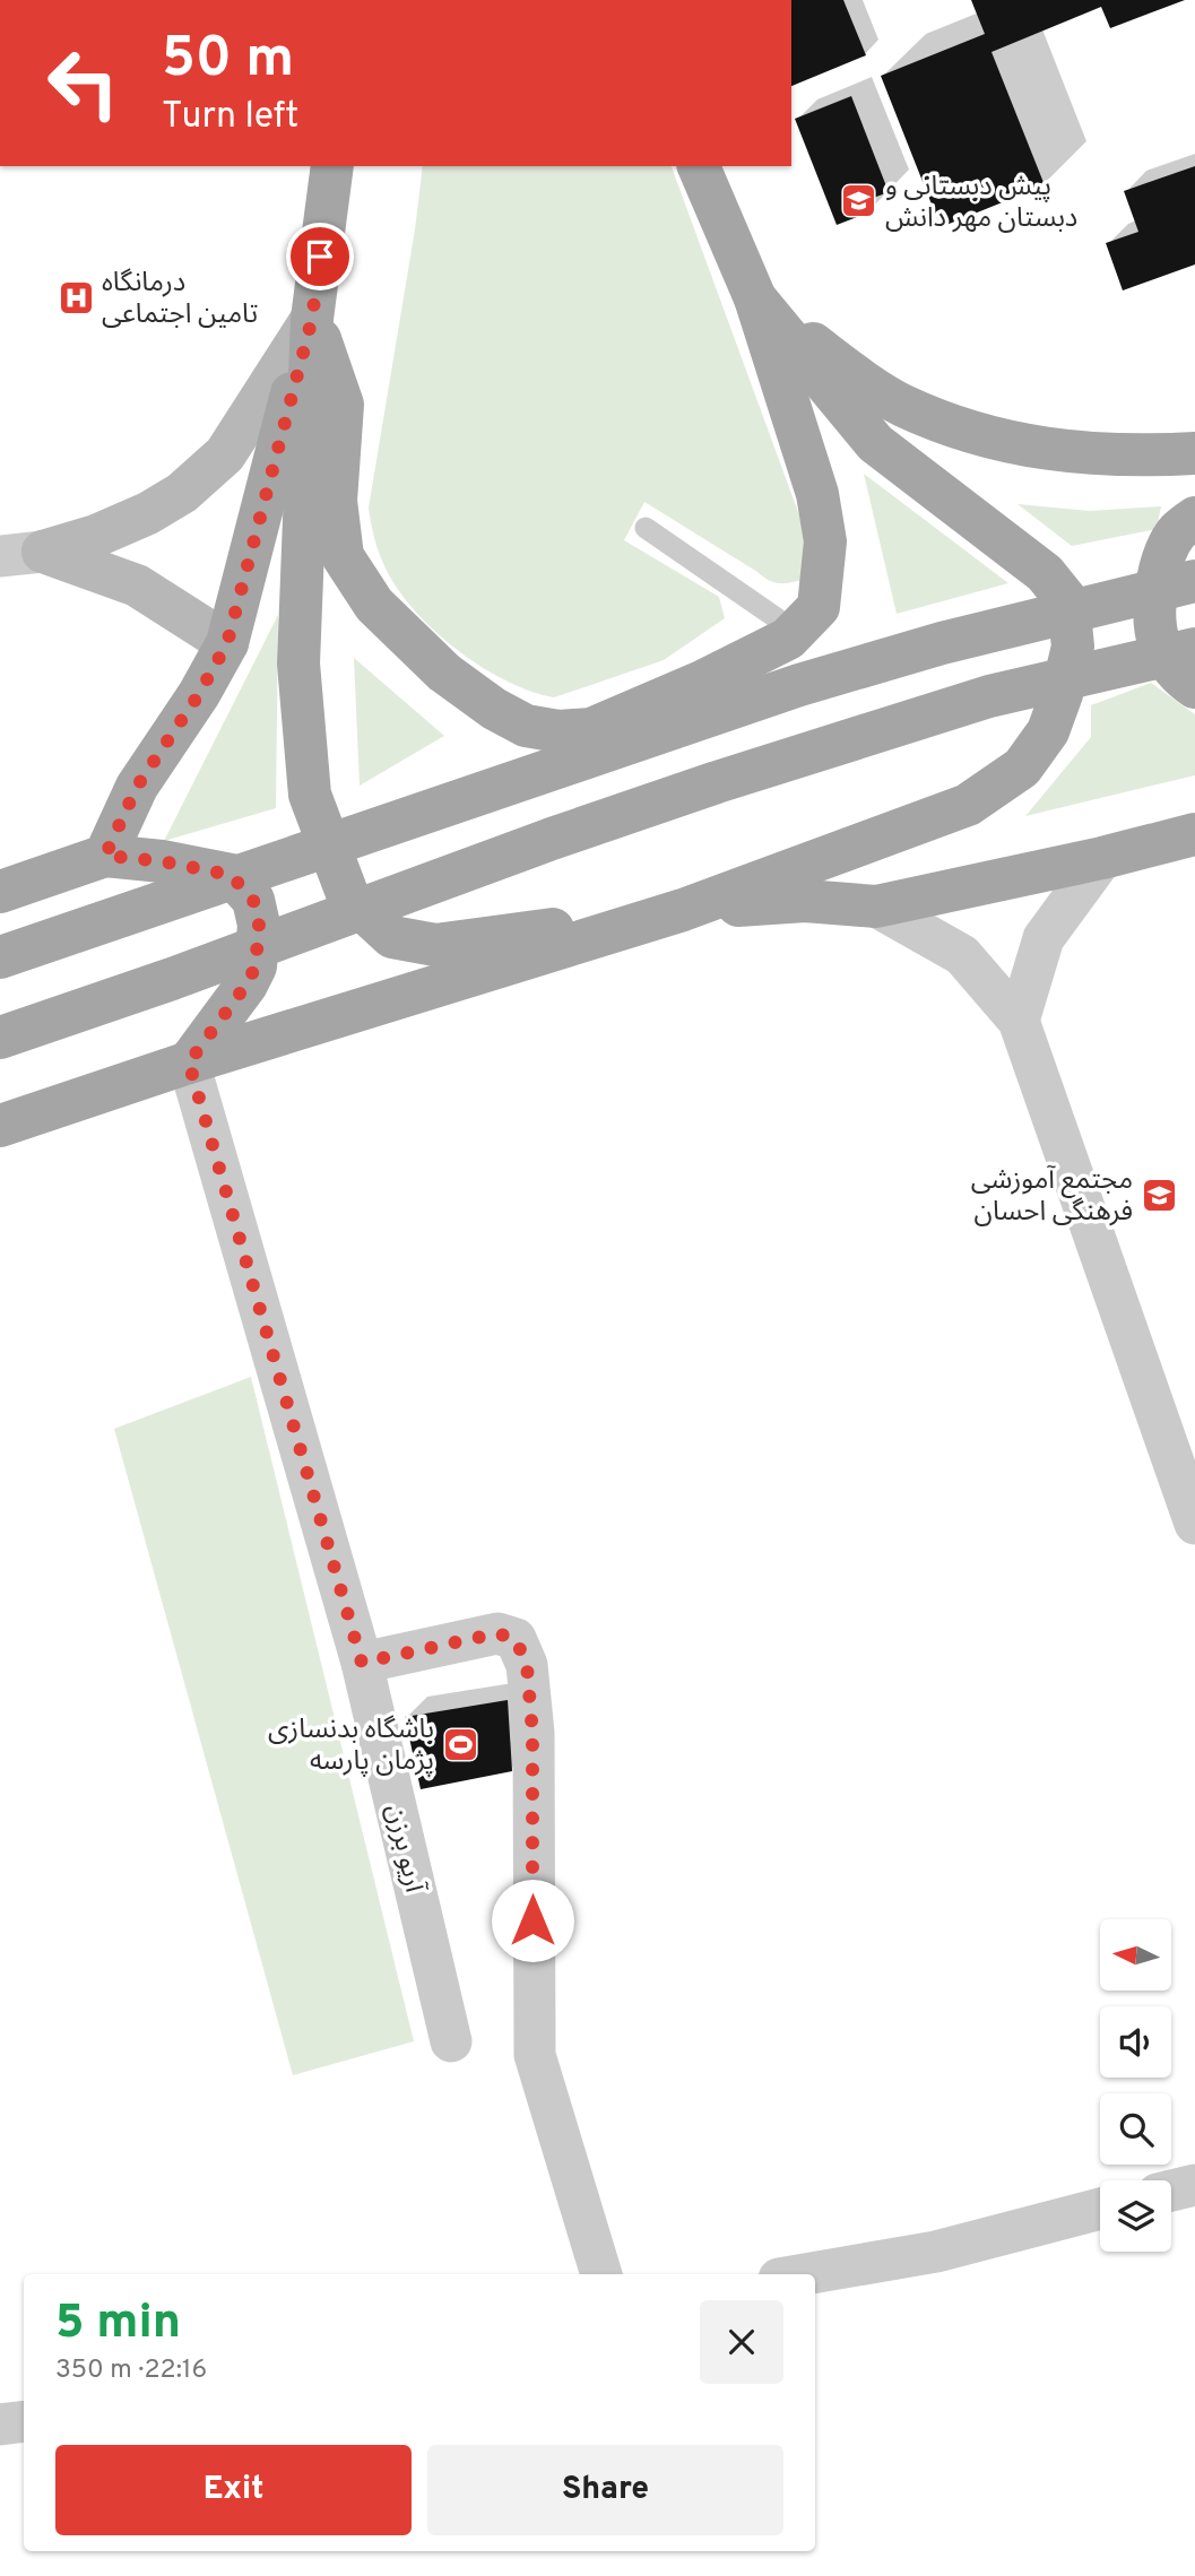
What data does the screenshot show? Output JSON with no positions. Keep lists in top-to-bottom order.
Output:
{
  "streets": {
    "street": ["آریو برزن"]
  },
  "places": {
    "school or university": ["پیش دبستانی و دبستان مهر دانش", "مجتمع آموزشی فرهنگی احسان"],
    "hospital": ["درمانگاه تامین اجتماعی"],
    "sports": ["باشگاه بدنسازی پژمان پارسه"]
  },
  "north": "left",
  "page": {
    "turn": ["50 m", "Turn left"],
    "heading": ["5 min", "350 m · 22:16"],
    "buttons": ["Exit", "Share"]
  }
}
